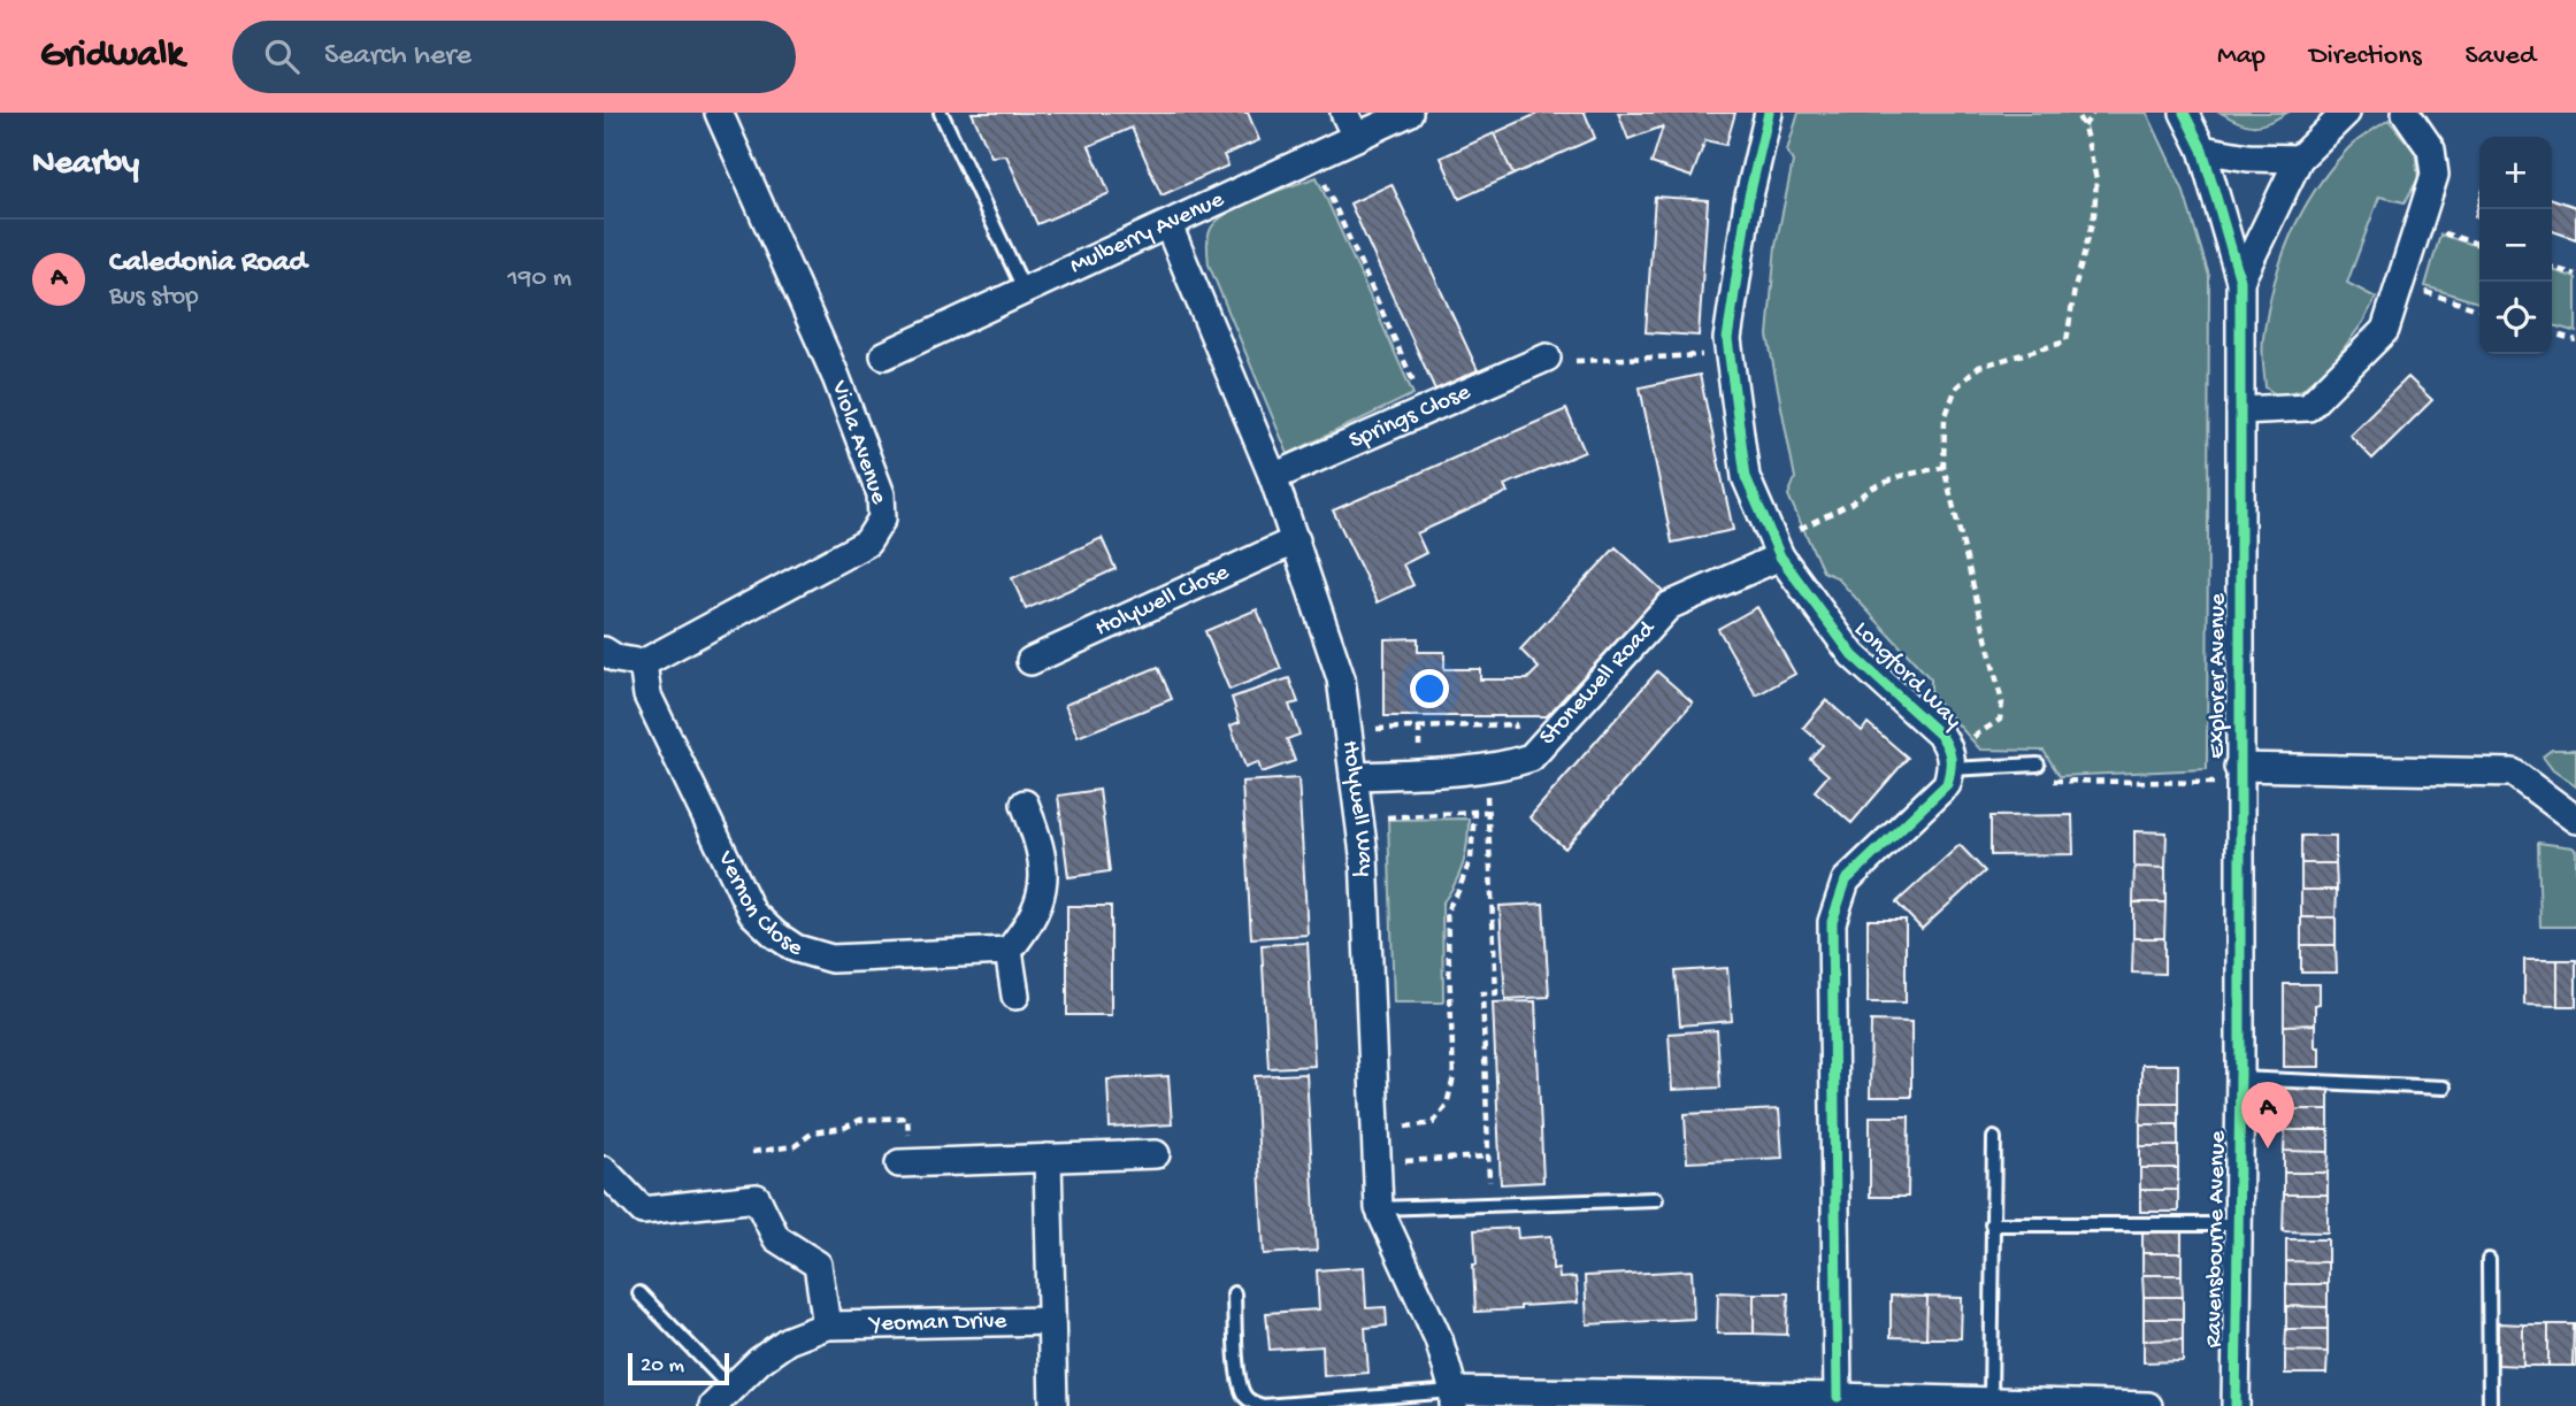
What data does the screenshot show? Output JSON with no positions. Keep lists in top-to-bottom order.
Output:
{
  "streets": {
    "street": [
      "Mulberry Avenue",
      "Springs Close",
      "Viola Avenue",
      "Holywell Close",
      "Longford Way",
      "Explorer Avenue",
      "Stonewell Road",
      "Holywell Way",
      "Vernon Close",
      "Ravensbourne Avenue",
      "Yeoman Drive"
    ]
  },
  "crossings": [
    ["Mulberry Avenue", "Holywell Way"],
    ["Springs Close", "Holywell Way"],
    ["Viola Avenue", "Vernon Close"],
    ["Holywell Close", "Holywell Way"],
    ["Longford Way", "Stonewell Road"],
    ["Explorer Avenue", "Ravensbourne Avenue"],
    ["Stonewell Road", "Holywell Way"]
  ],
  "scale_bar": "20 m",
  "page": {
    "header": "Gridwalk",
    "search": "Search here",
    "nav": ["Map", "Directions", "Saved"],
    "heading": "Nearby",
    "map_buttons": ["+", "−"],
    "list": [
      {
        "mark": "A",
        "name": "Caledonia Road",
        "note": "Bus stop",
        "value": "190 m"
      }
    ],
    "pins": "A",
    "scale": "20 m"
  }
}
